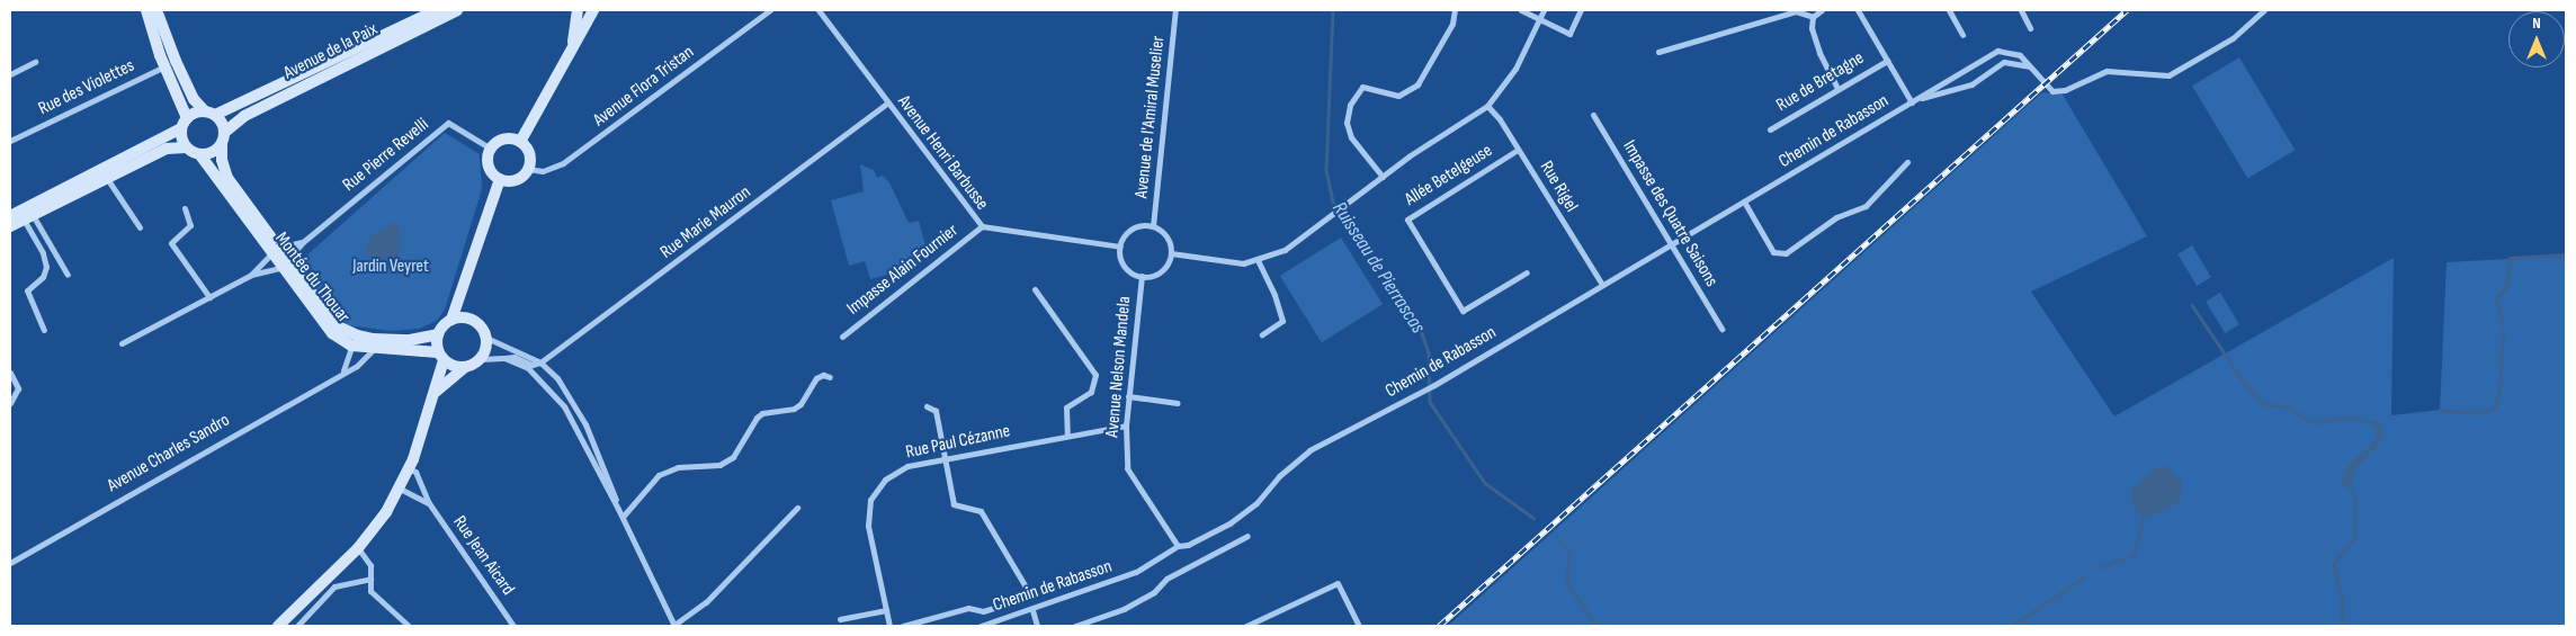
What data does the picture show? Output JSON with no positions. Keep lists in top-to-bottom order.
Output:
{
  "streets": {
    "street": [
      "Avenue de la Paix",
      "Rue de Bretagne",
      "Avenue Flora Tristan",
      "Rue des Violettes",
      "Avenue de l'Amiral Muselier",
      "Chemin de Rabasson",
      "Avenue Henri Barbusse",
      "Rue Pierre Revelli",
      "Allée Betelgeuse",
      "Rue Rigel",
      "Impasse des Quatre Saisons",
      "Rue Marie Mauron",
      "Impasse Alain Fournier",
      "Montée du Thouar",
      "Avenue Nelson Mandela",
      "Rue Paul Cézanne",
      "Avenue Charles Sandro",
      "Rue Jean Aicard"
    ]
  },
  "crossings": [
    ["Avenue de la Paix", "Montée du Thouar"],
    ["Avenue Flora Tristan", "Rue Pierre Revelli"],
    ["Avenue de l'Amiral Muselier", "Avenue Henri Barbusse"],
    ["Avenue de l'Amiral Muselier", "Avenue Nelson Mandela"],
    ["Chemin de Rabasson", "Rue Rigel"],
    ["Chemin de Rabasson", "Impasse des Quatre Saisons"],
    ["Chemin de Rabasson", "Avenue Nelson Mandela"],
    ["Avenue Henri Barbusse", "Rue Marie Mauron"],
    ["Avenue Henri Barbusse", "Impasse Alain Fournier"],
    ["Avenue Henri Barbusse", "Avenue Nelson Mandela"],
    ["Rue Pierre Revelli", "Montée du Thouar"],
    ["Allée Betelgeuse", "Rue Rigel"],
    ["Montée du Thouar", "Avenue Charles Sandro"],
    ["Avenue Nelson Mandela", "Rue Paul Cézanne"]
  ],
  "water": ["Ruisseau de Pierrascas"],
  "parks": ["Jardin Veyret"],
  "north": "top"
}
